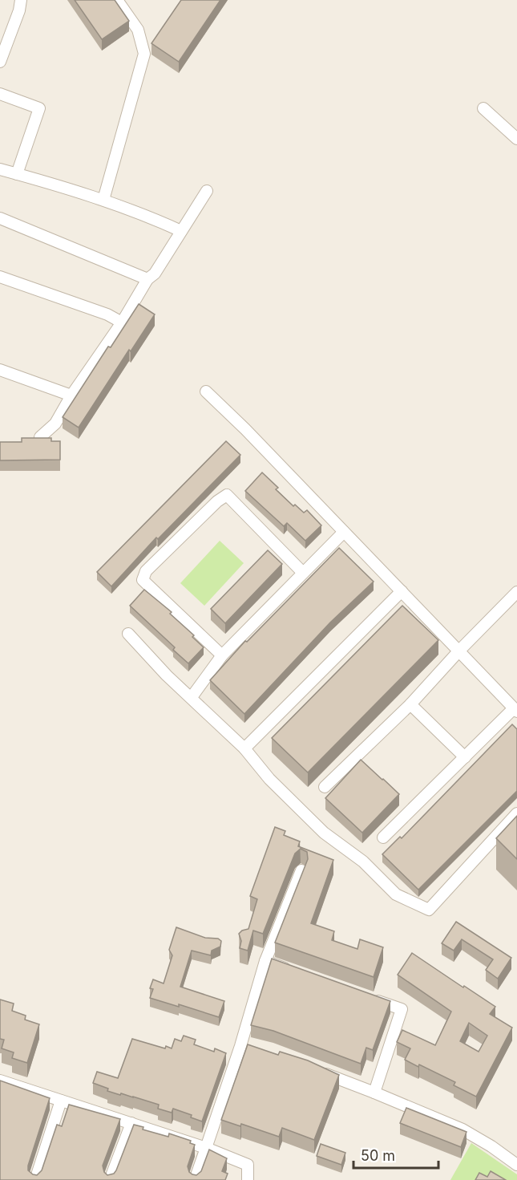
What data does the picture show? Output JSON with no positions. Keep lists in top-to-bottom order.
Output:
{
  "scale_bar": "50 m"
}
